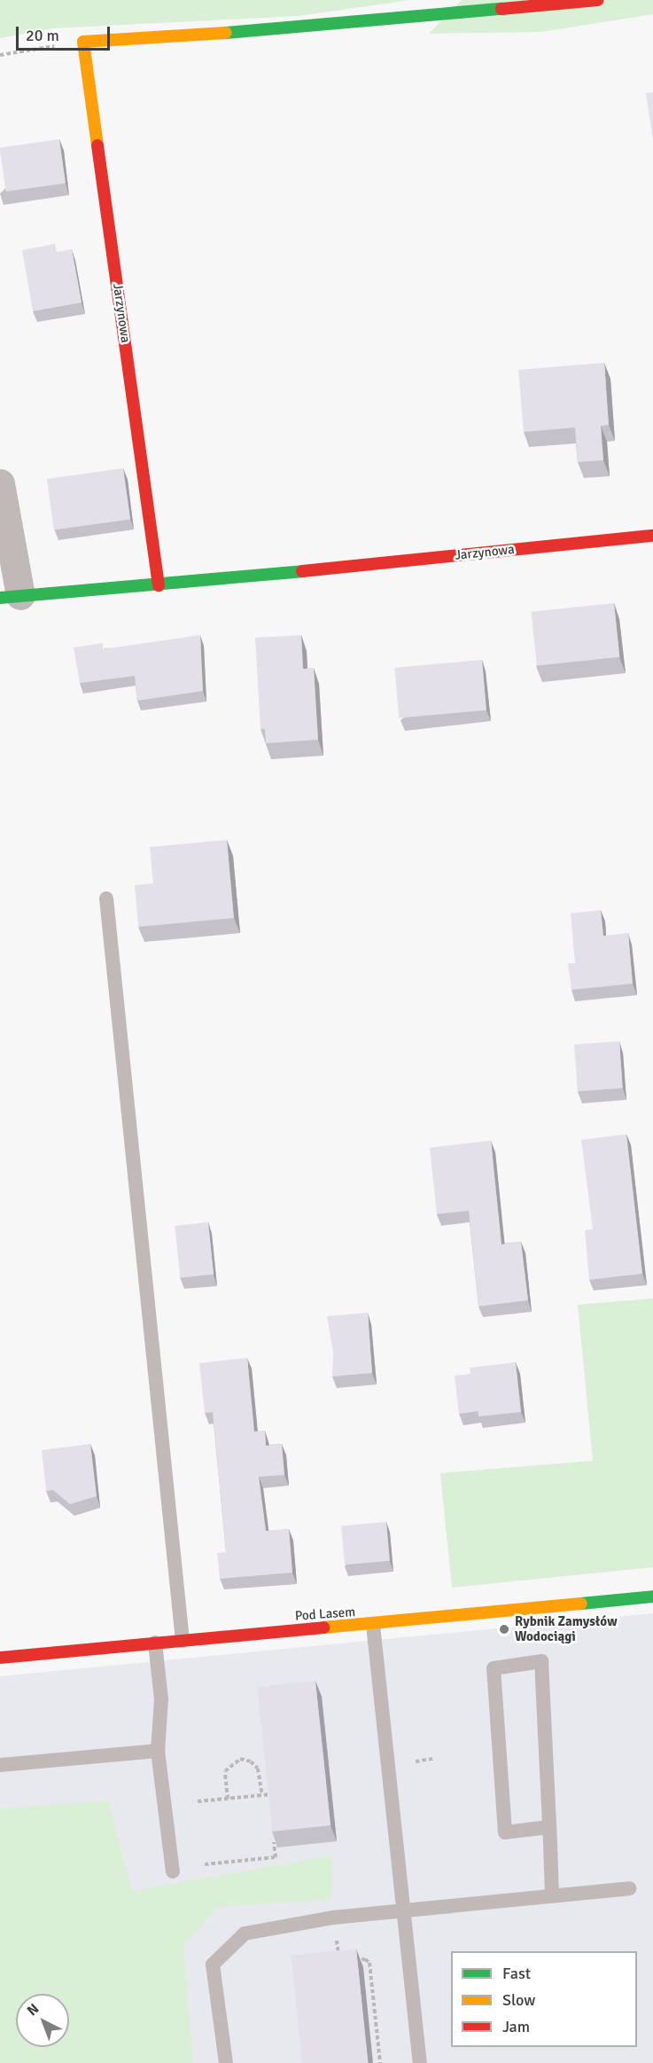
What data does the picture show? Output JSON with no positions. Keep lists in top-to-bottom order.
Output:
{
  "streets": {
    "street": ["Jarzynowa", "Pod Lasem"]
  },
  "places": ["Rybnik Zamysłów Wodociągi"],
  "legend": ["Fast", "Slow", "Jam"],
  "scale_bar": "20 m",
  "north": "top left"
}
